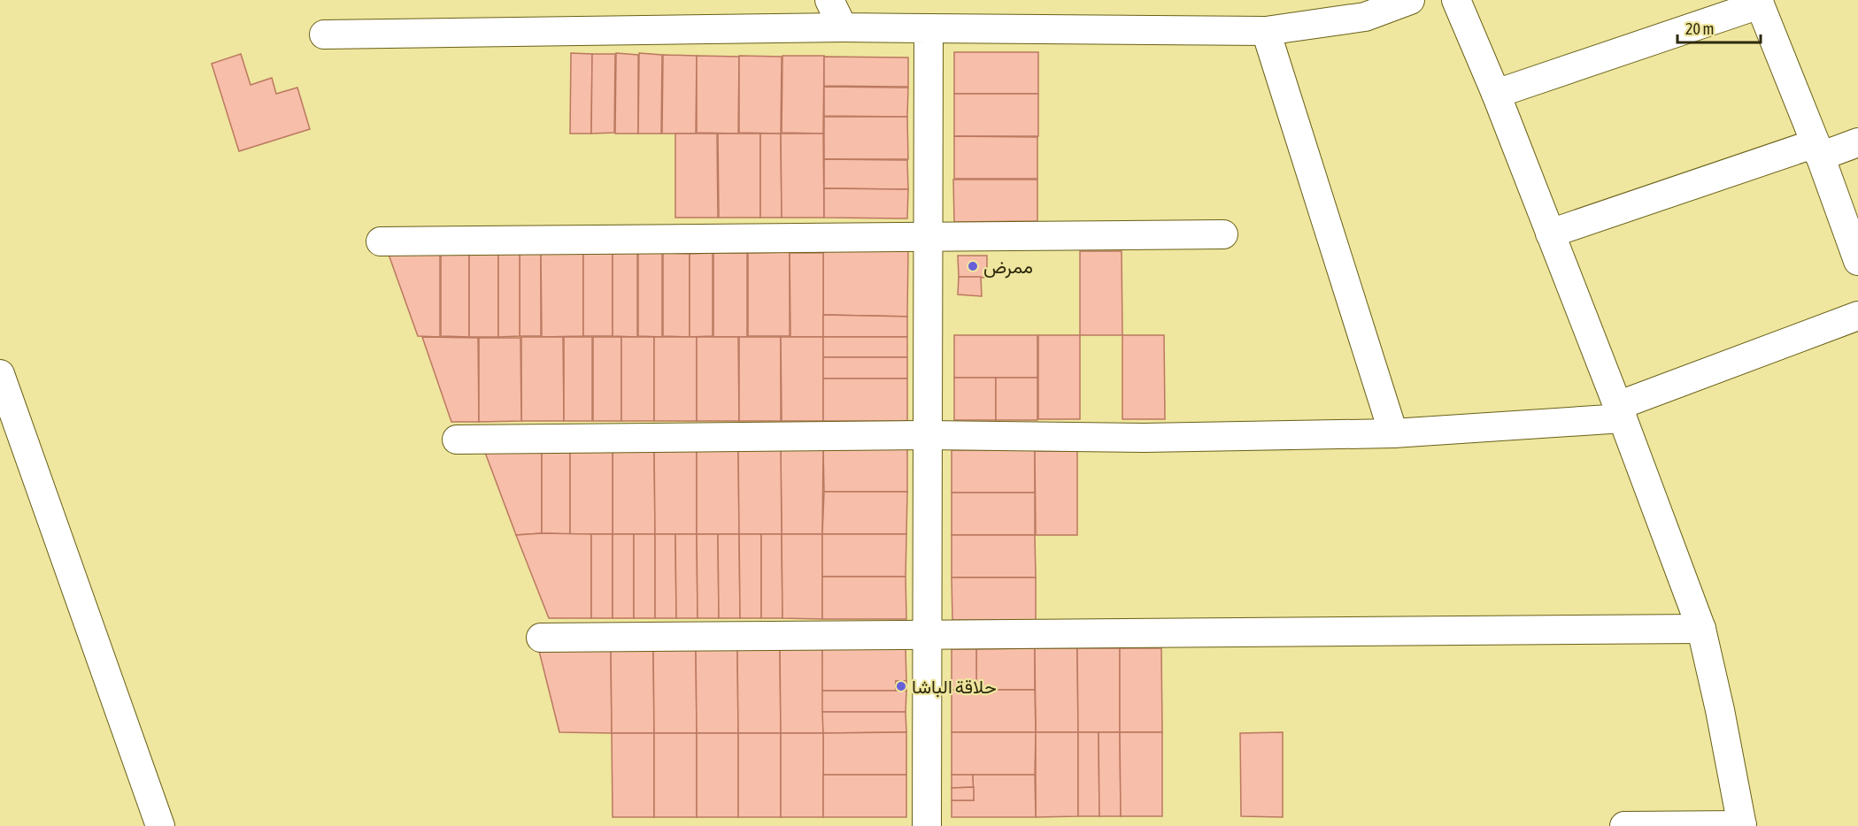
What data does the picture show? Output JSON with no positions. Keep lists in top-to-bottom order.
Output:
{
  "places": ["ممرض", "حلاقة الباشا"],
  "scale_bar": "20 m"
}
